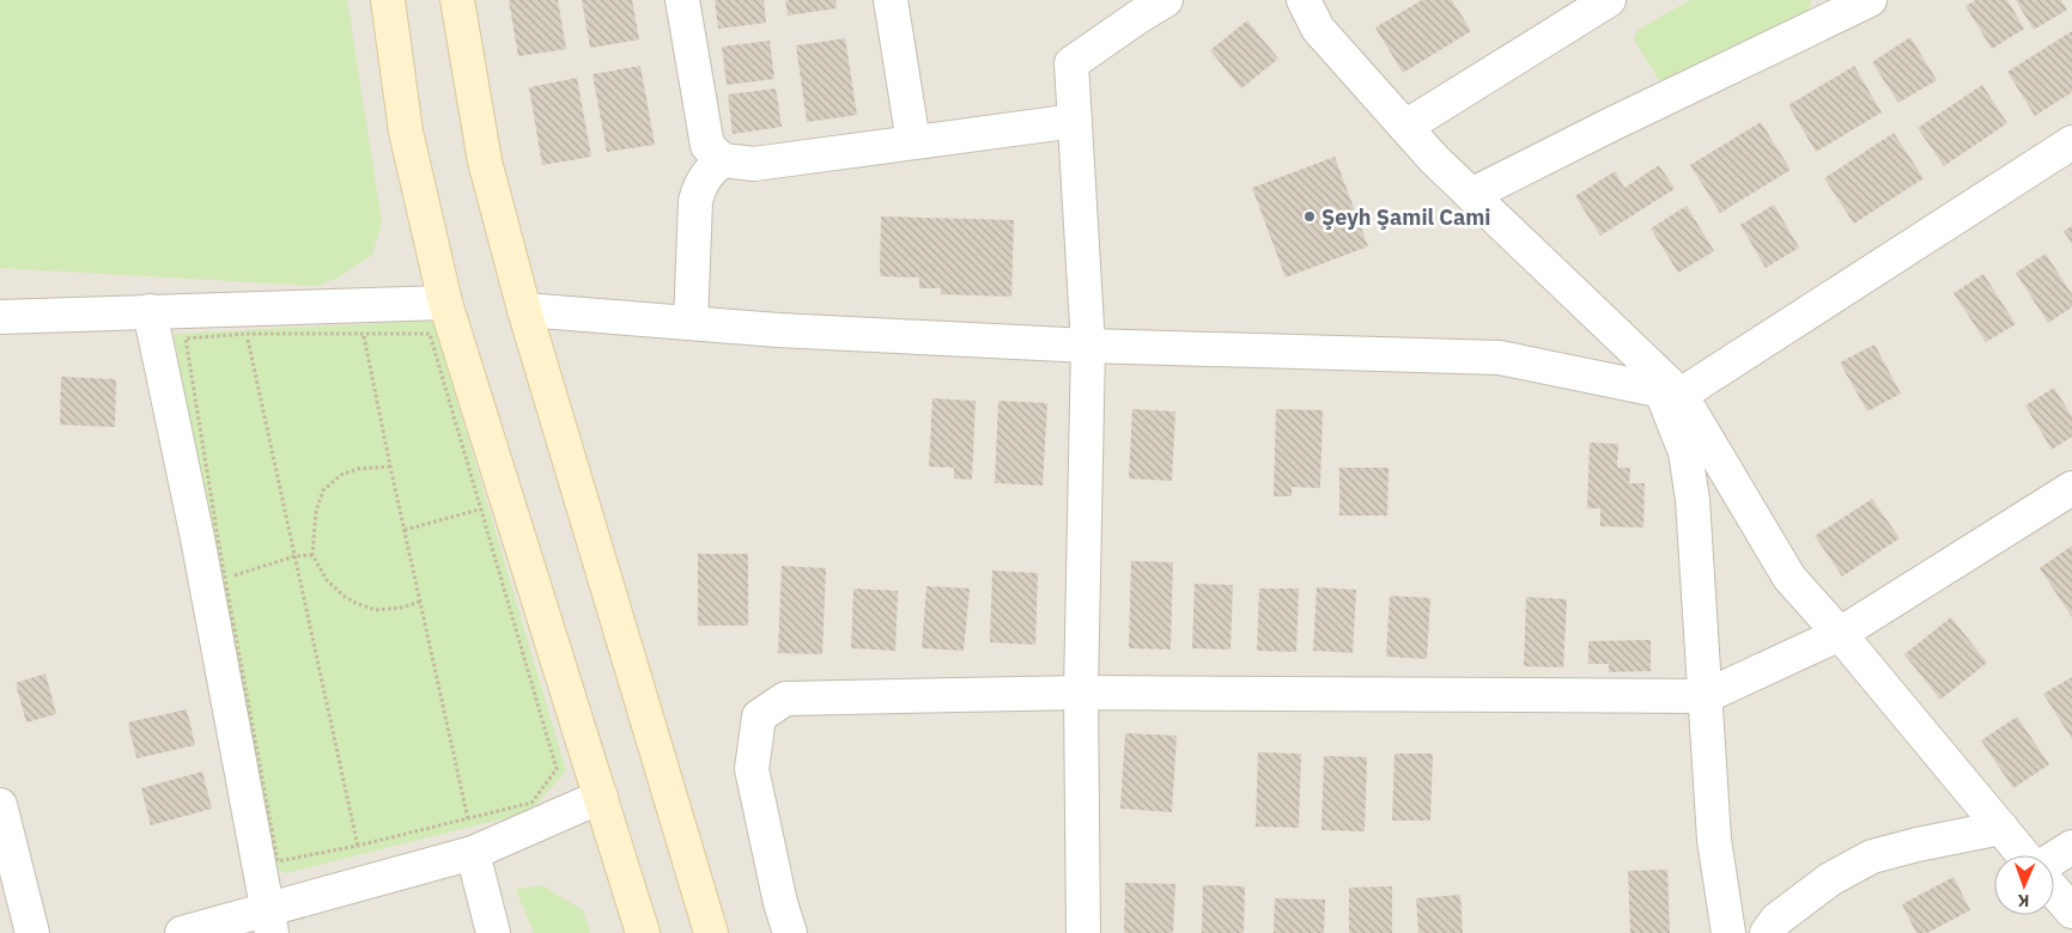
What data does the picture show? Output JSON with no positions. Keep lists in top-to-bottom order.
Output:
{
  "places": ["Şeyh Şamil Cami"],
  "north": "bottom"
}
